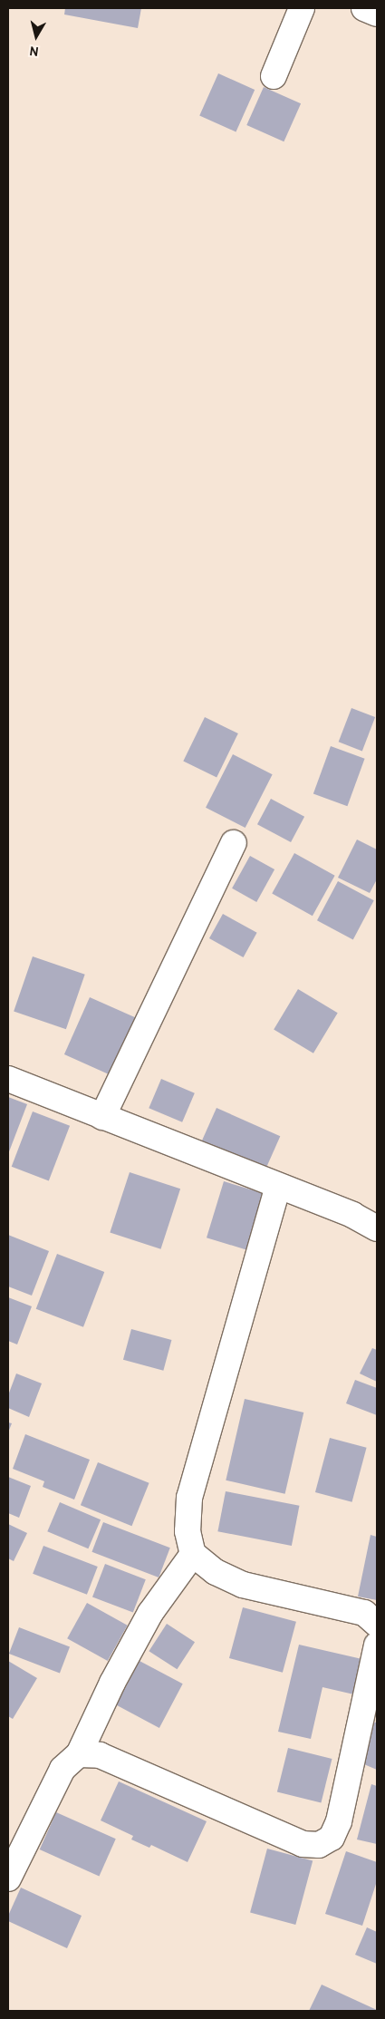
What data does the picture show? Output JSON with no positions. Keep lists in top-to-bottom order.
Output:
{
  "north": "bottom"
}
